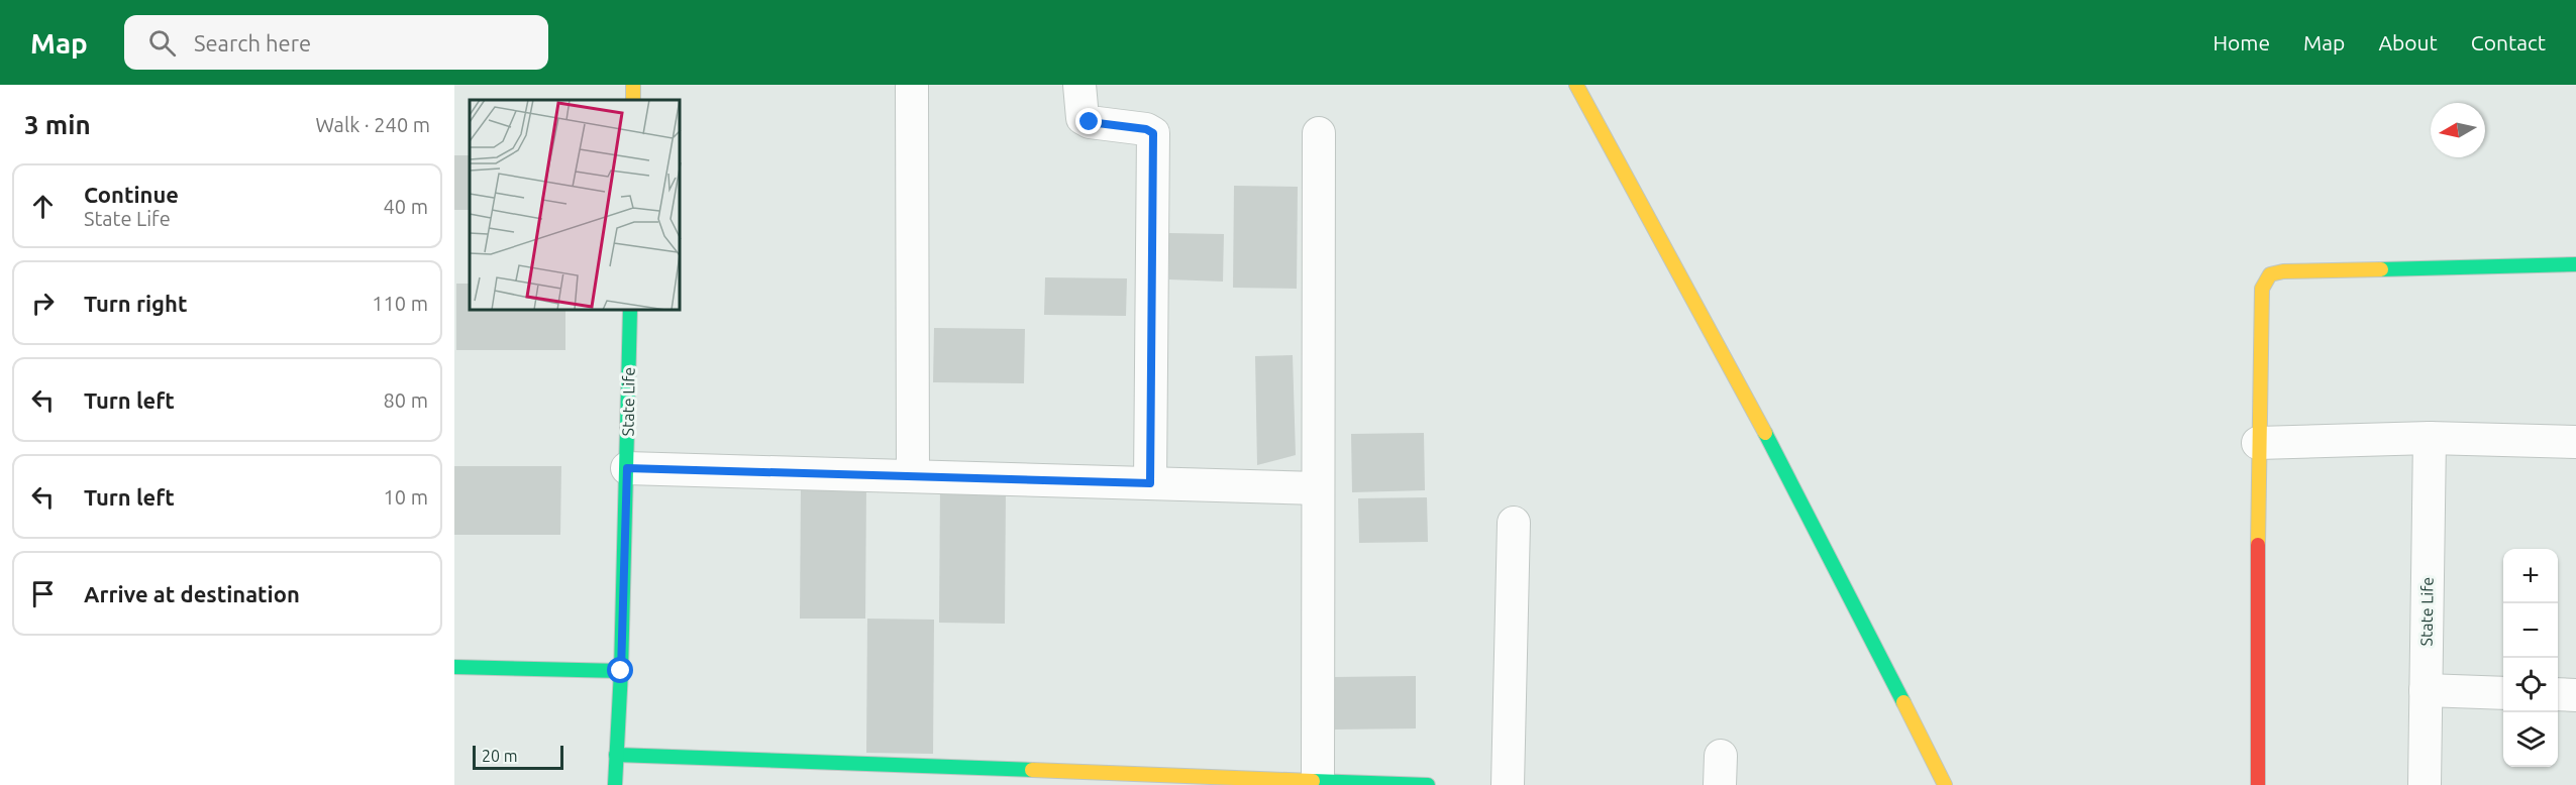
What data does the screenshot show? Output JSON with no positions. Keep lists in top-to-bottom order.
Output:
{
  "streets": {
    "street": ["State Life"]
  },
  "scale_bar": "20 m",
  "north": "left",
  "page": {
    "header": "Map",
    "search": "Search here",
    "nav": [
      "Home",
      "Map",
      "About",
      "Contact"
    ],
    "heading": ["3 min", "Walk · 240 m"],
    "list": [
      ["Continue", "State Life", "40 m"],
      ["Turn right", "110 m"],
      ["Turn left", "80 m"],
      ["Turn left", "10 m"],
      "Arrive at destination"
    ],
    "map_buttons": ["+", "−"],
    "scale": "20 m"
  }
}
